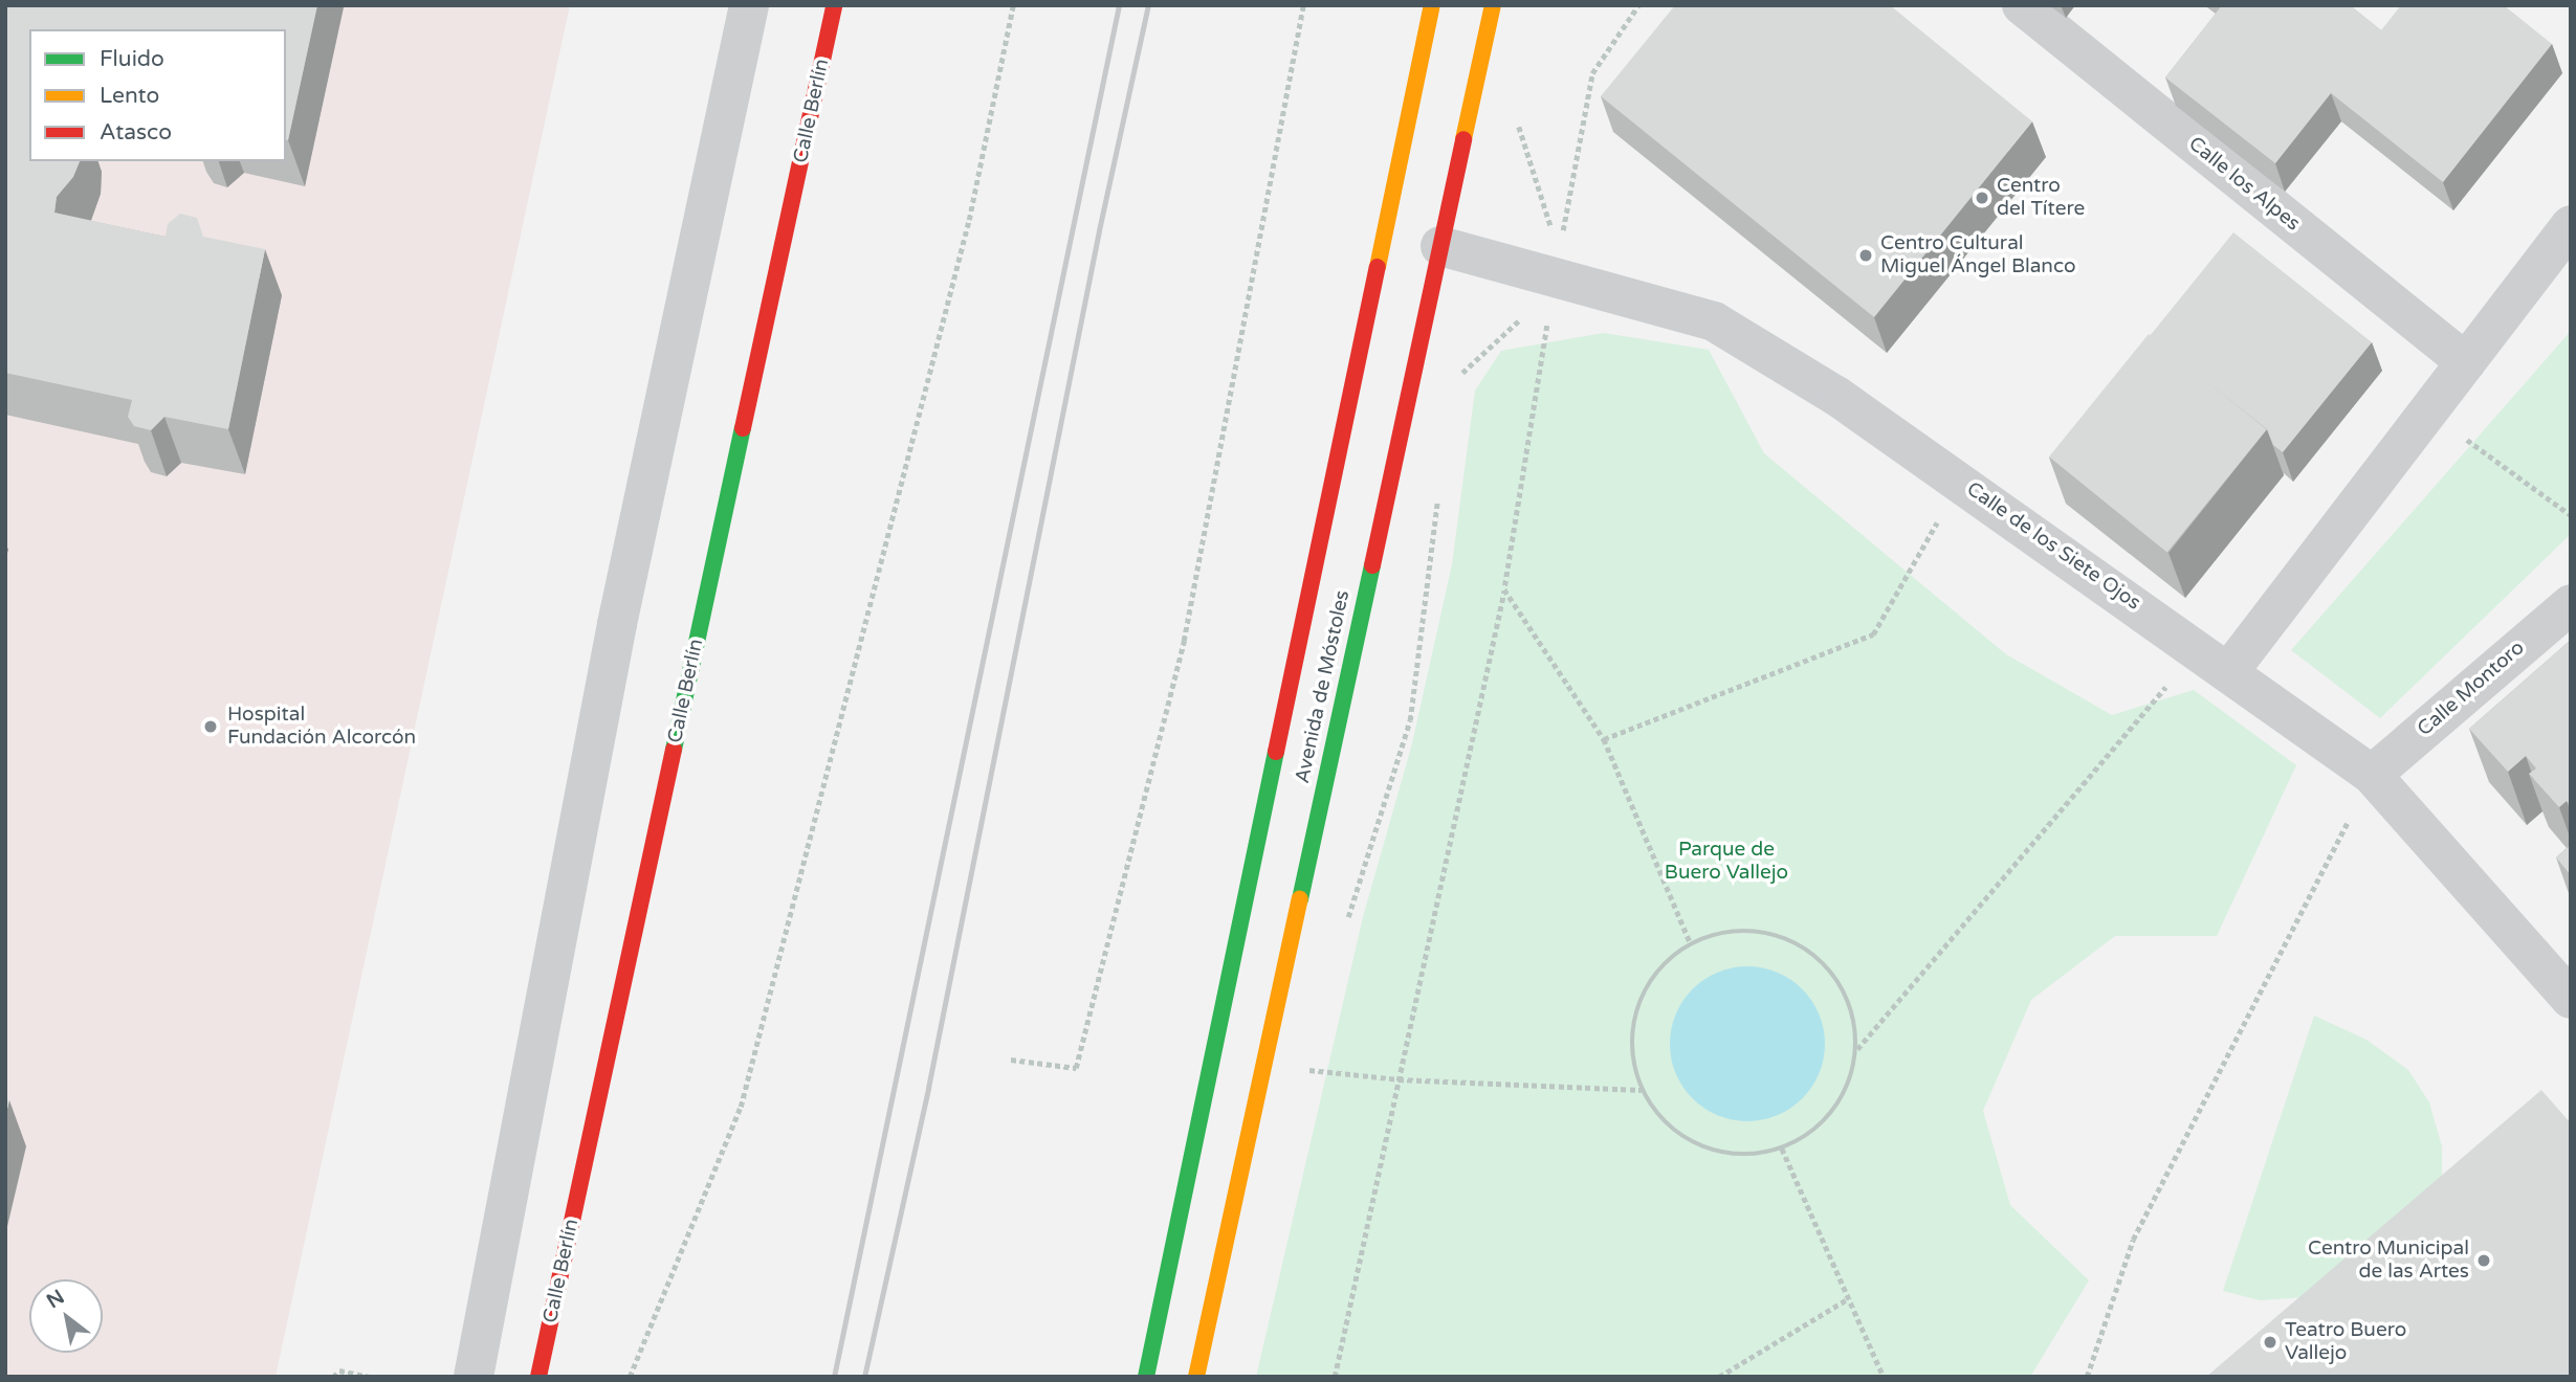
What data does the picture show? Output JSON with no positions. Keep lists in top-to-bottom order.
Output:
{
  "streets": {
    "main road": ["Calle Berlín", "Avenida de Móstoles"],
    "street": ["Calle los Alpes", "Calle de los Siete Ojos", "Calle Montoro"]
  },
  "crossings": [
    ["Calle de los Siete Ojos", "Avenida de Móstoles"],
    ["Calle de los Siete Ojos", "Calle Montoro"]
  ],
  "parks": ["Parque de Buero Vallejo"],
  "places": [
    "Centro del Títere",
    "Centro Cultural Miguel Ángel Blanco",
    "Hospital Fundación Alcorcón",
    "Centro Municipal de las Artes",
    "Teatro Buero Vallejo"
  ],
  "legend": ["Fluido", "Lento", "Atasco"],
  "north": "top left"
}
